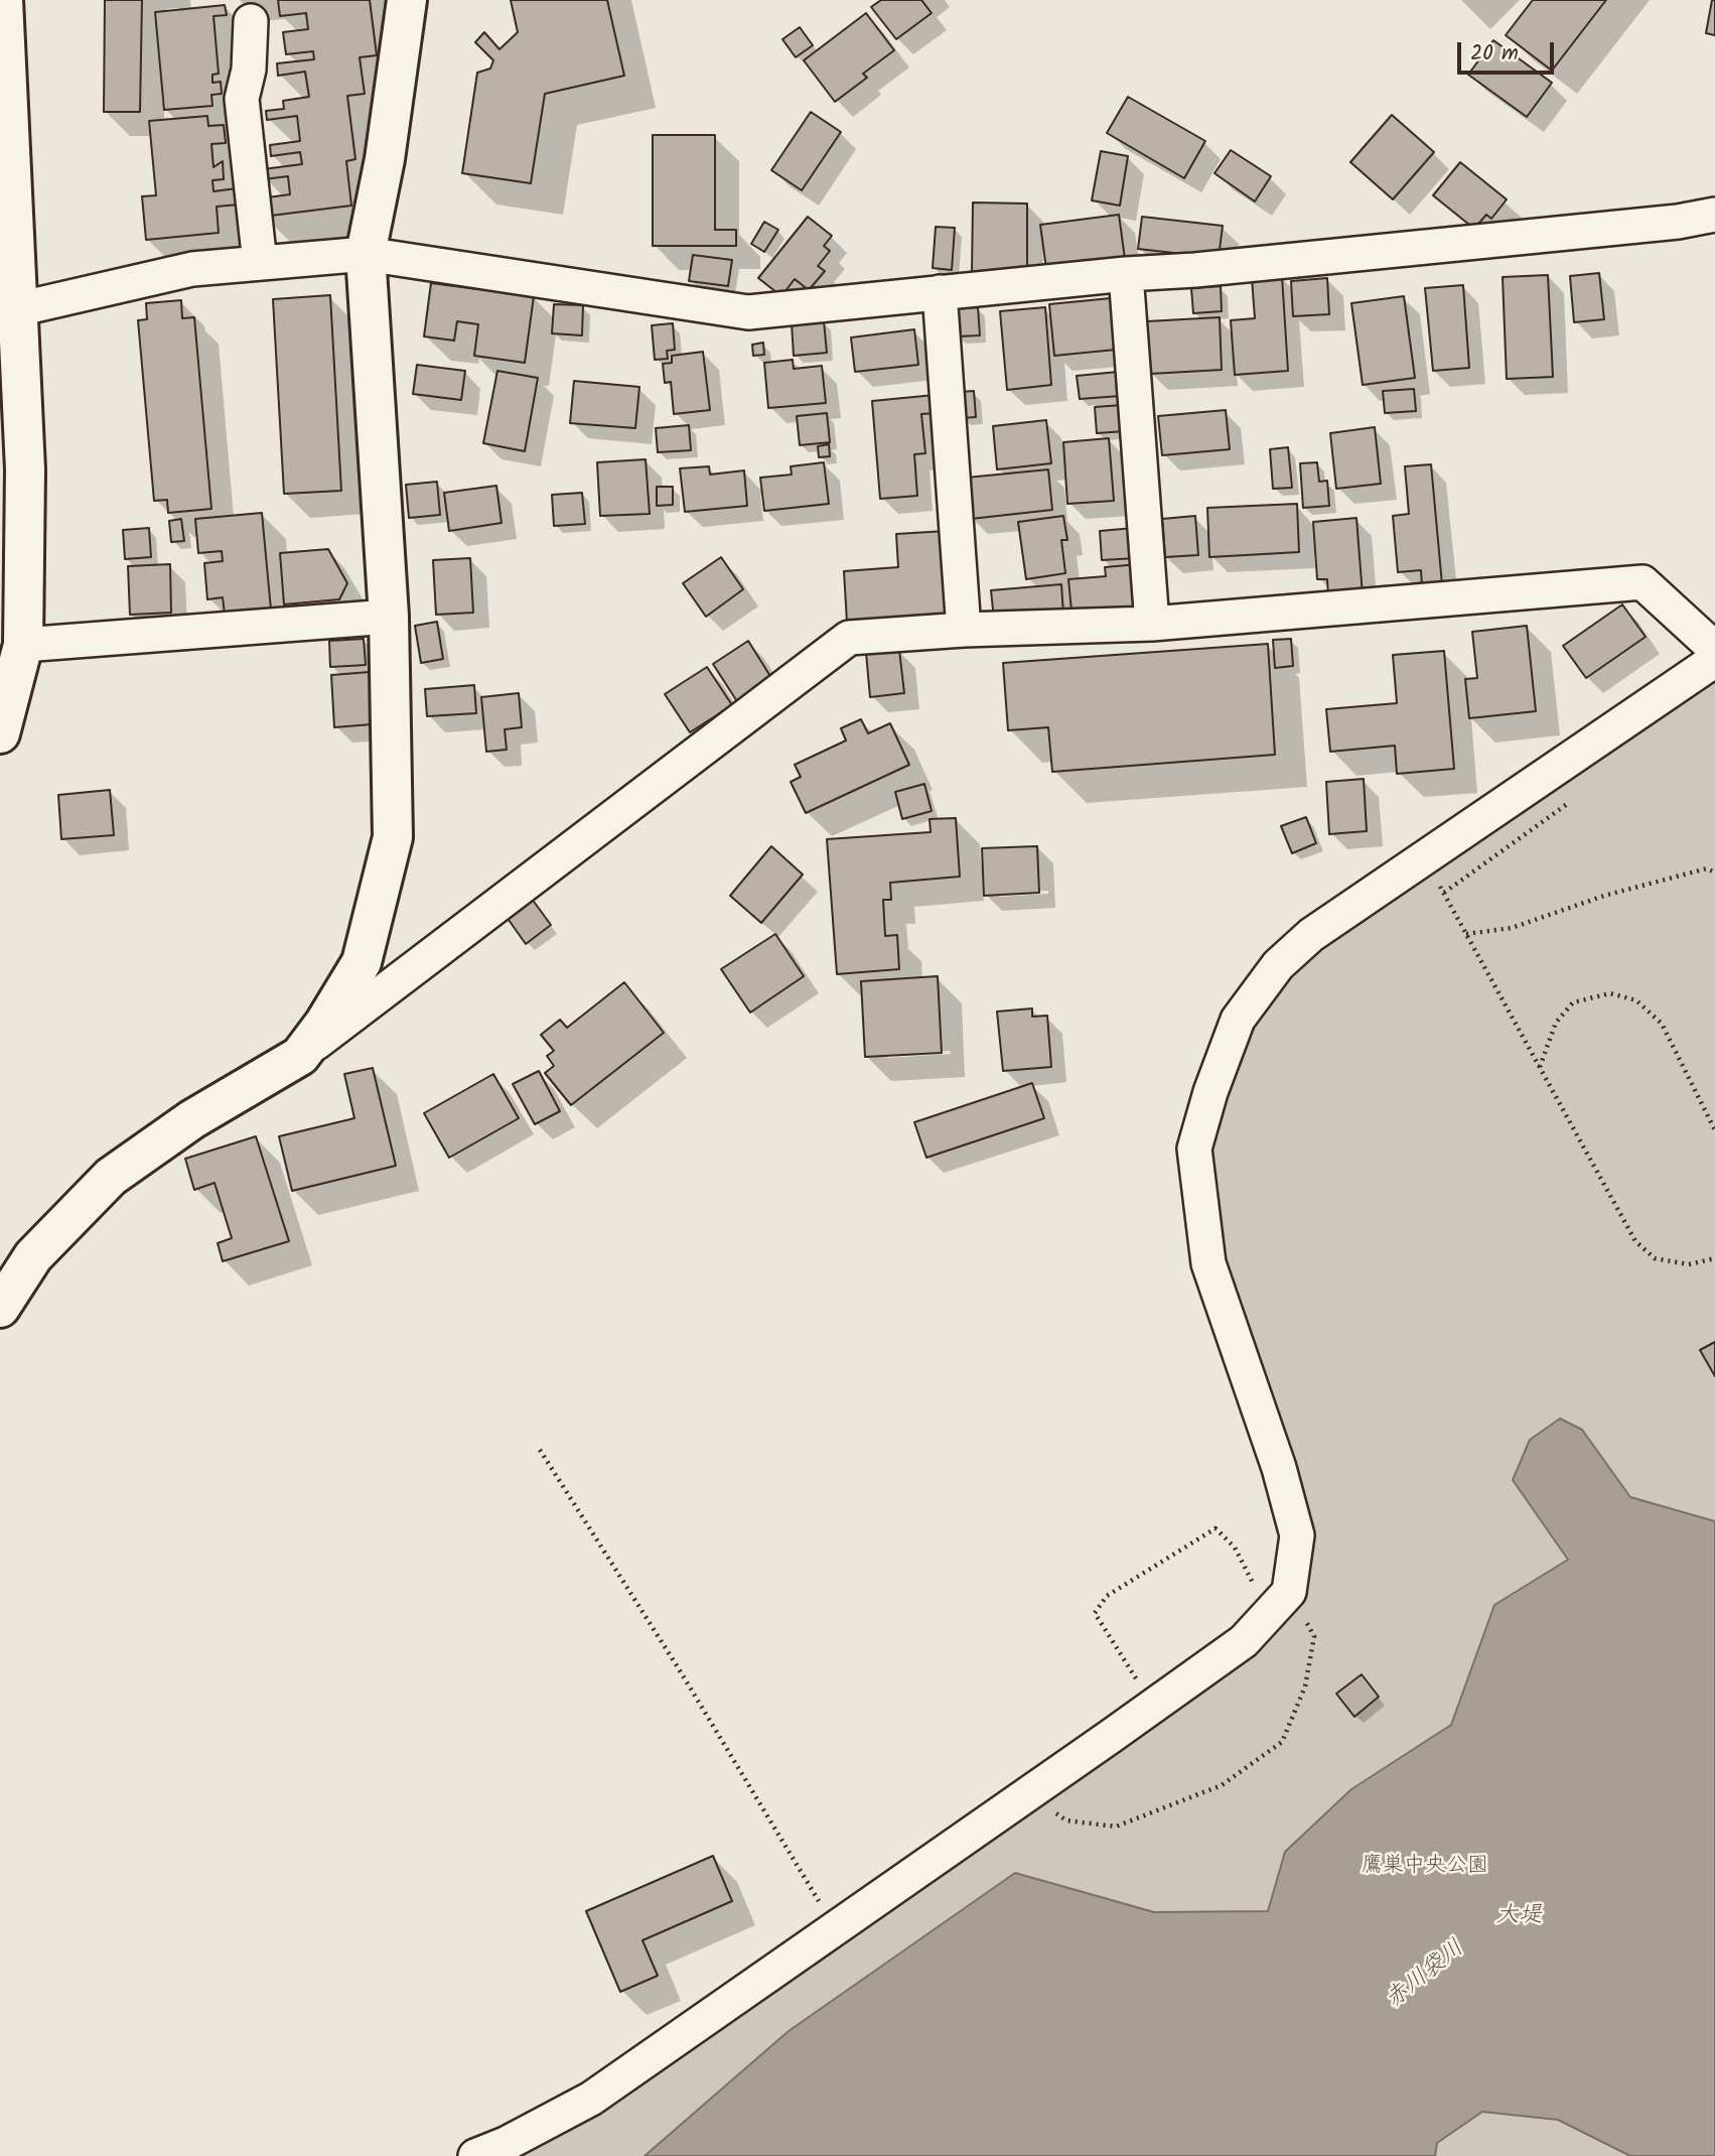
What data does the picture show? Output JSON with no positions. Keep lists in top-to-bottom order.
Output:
{
  "water": ["大堤", "赤川袋川"],
  "parks": ["鷹巣中央公園"],
  "scale_bar": "20 m"
}
